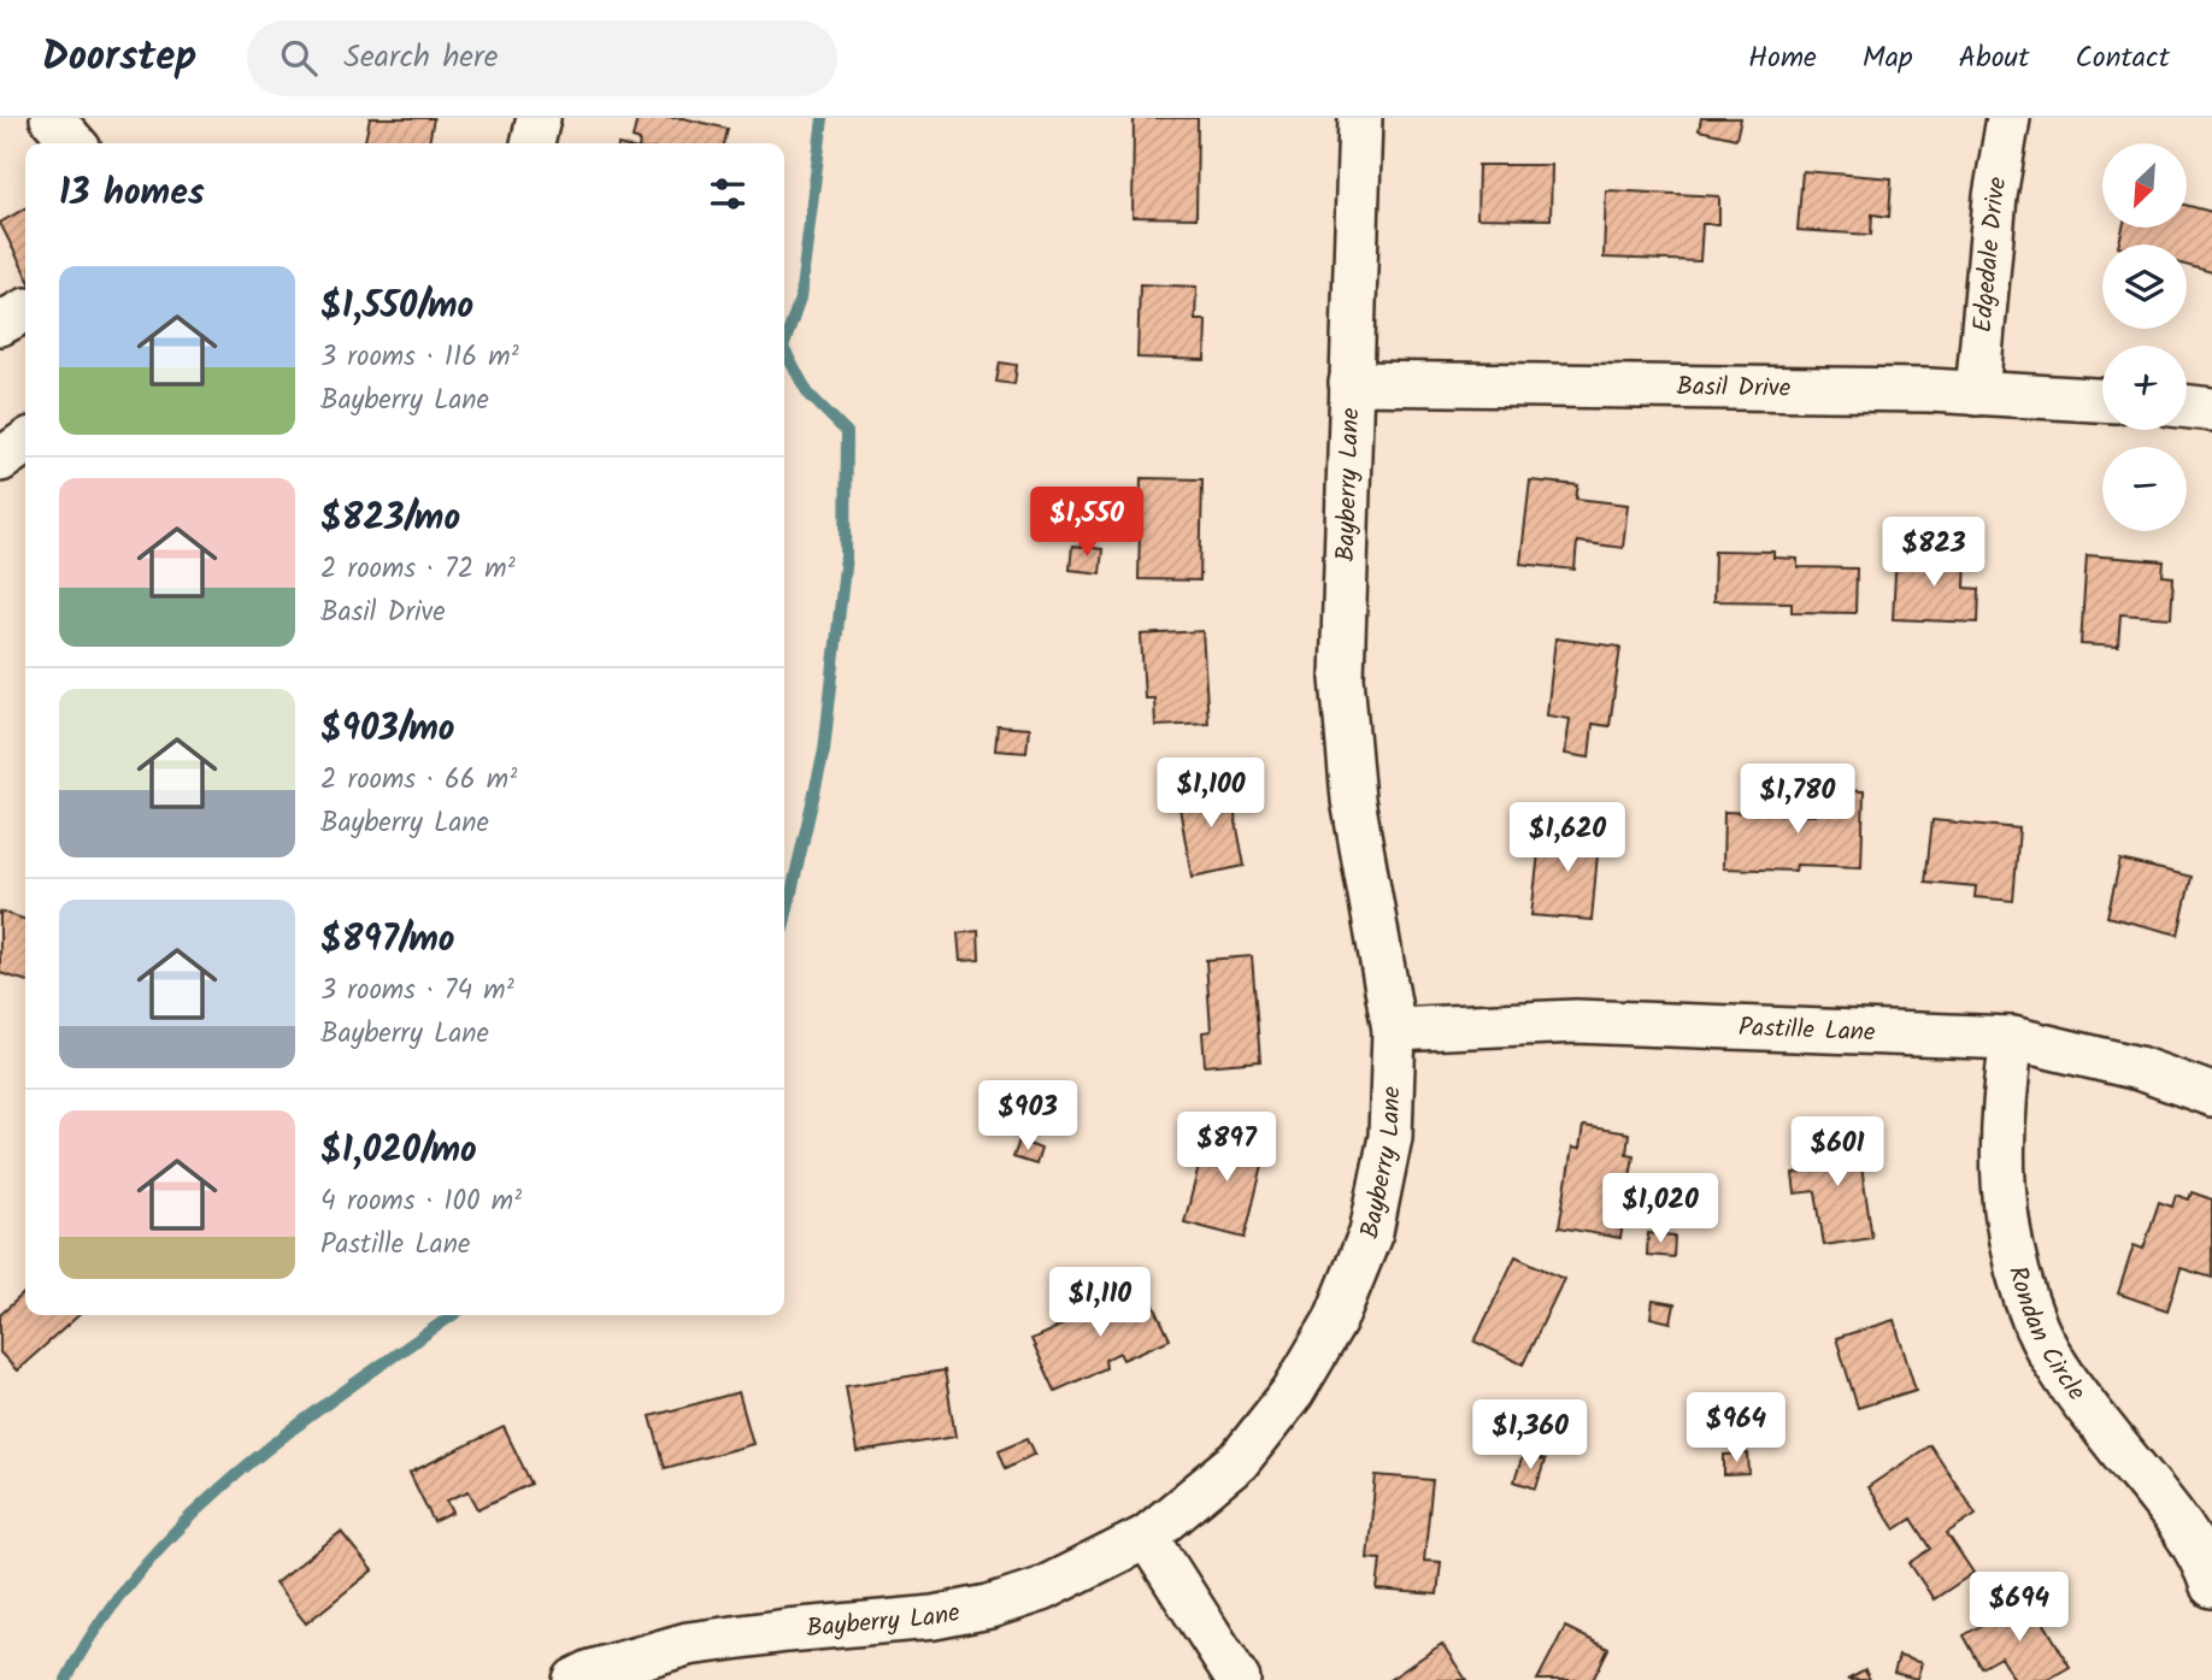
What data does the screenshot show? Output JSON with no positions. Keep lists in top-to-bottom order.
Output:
{
  "streets": {
    "street": [
      "Edgedale Drive",
      "Basil Drive",
      "Bayberry Lane",
      "Pastille Lane",
      "Rondan Circle"
    ]
  },
  "crossings": [
    ["Edgedale Drive", "Basil Drive"],
    ["Basil Drive", "Bayberry Lane"],
    ["Bayberry Lane", "Pastille Lane"],
    ["Pastille Lane", "Rondan Circle"]
  ],
  "north": "bottom left",
  "page": {
    "header": "Doorstep",
    "search": "Search here",
    "nav": [
      "Home",
      "Map",
      "About",
      "Contact"
    ],
    "map_buttons": ["+", "−"],
    "heading": "13 homes",
    "list": [
      {
        "name": "$1,550/mo",
        "note": "3 rooms · 116 m² · Bayberry Lane"
      },
      {
        "name": "$823/mo",
        "note": "2 rooms · 72 m² · Basil Drive"
      },
      {
        "name": "$903/mo",
        "note": "2 rooms · 66 m² · Bayberry Lane"
      },
      {
        "name": "$897/mo",
        "note": "3 rooms · 74 m² · Bayberry Lane"
      },
      {
        "name": "$1,020/mo",
        "note": "4 rooms · 100 m² · Pastille Lane"
      }
    ],
    "price": [
      "$1,550",
      "$823",
      "$1,100",
      "$1,780",
      "$1,620",
      "$903",
      "$897",
      "$601",
      "$1,020",
      "$1,110",
      "$964",
      "$1,360",
      "$694"
    ]
  }
}
